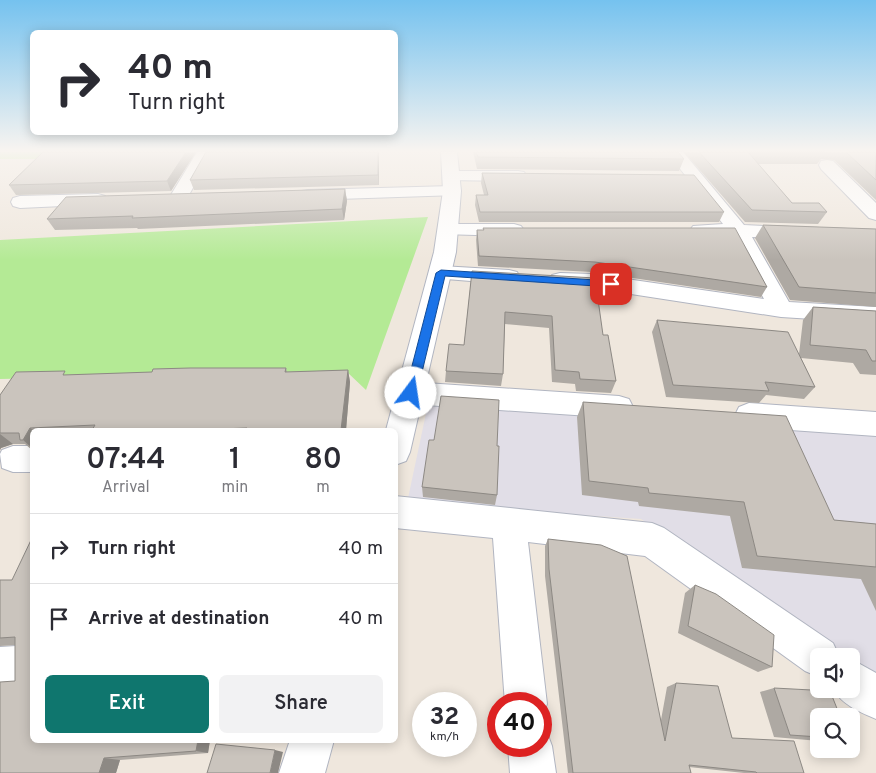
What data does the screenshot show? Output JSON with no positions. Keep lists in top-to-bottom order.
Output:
{
  "page": {
    "turn": ["40 m", "Turn right"],
    "eta": [
      "07:44",
      "Arrival",
      "1",
      "min",
      "80",
      "m"
    ],
    "list": [
      {
        "name": "Turn right",
        "value": "40 m"
      },
      {
        "name": "Arrive at destination",
        "value": "40 m"
      }
    ],
    "buttons": ["Exit", "Share"],
    "speed": "32 km/h",
    "limit": "40"
  }
}
